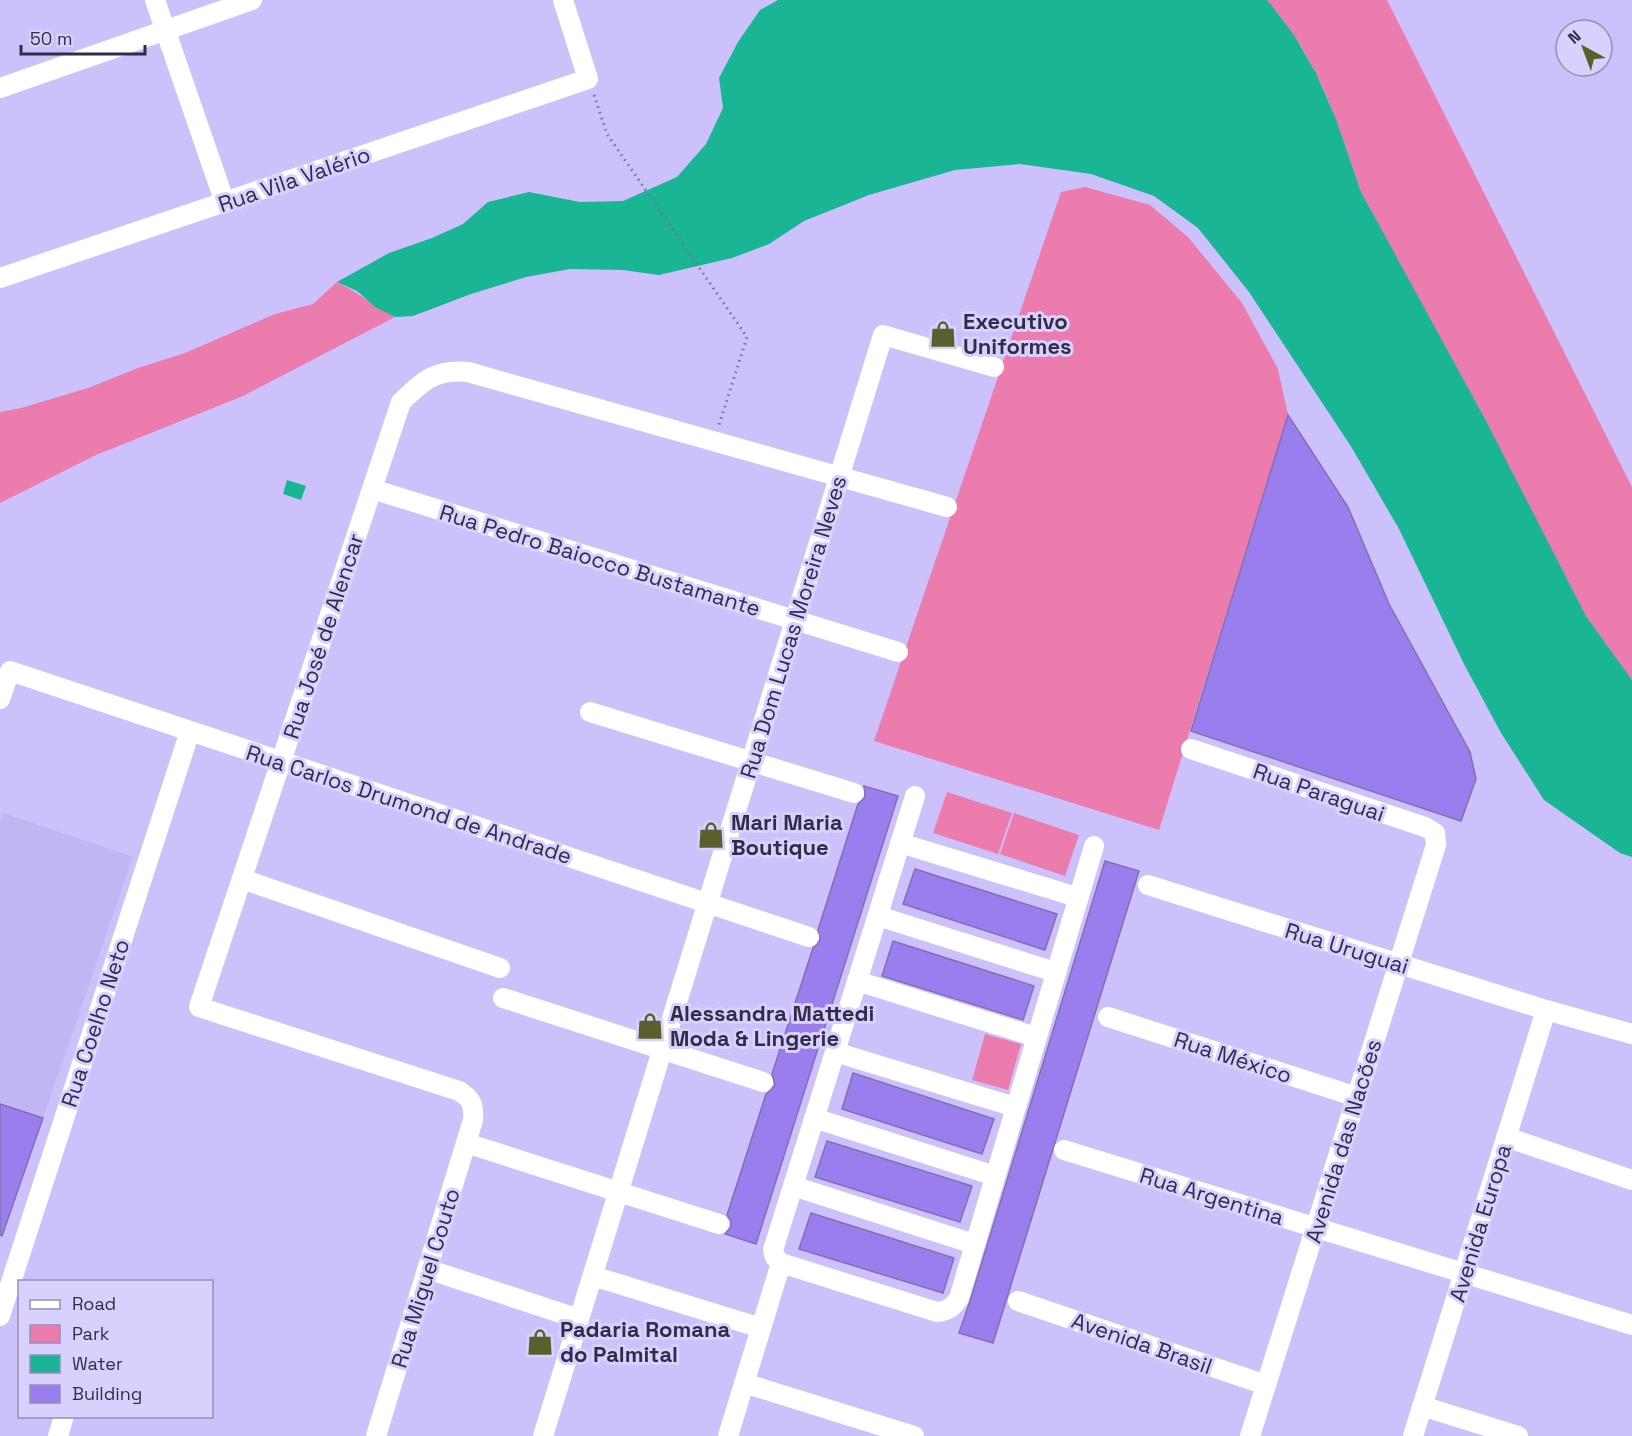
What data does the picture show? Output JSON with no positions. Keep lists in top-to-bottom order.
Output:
{
  "streets": {
    "street": [
      "Rua Vila Valério",
      "Rua Pedro Baiocco Bustamante",
      "Rua Dom Lucas Moreira Neves",
      "Rua José de Alencar",
      "Rua Paraguai",
      "Rua Carlos Drumond de Andrade",
      "Rua Uruguai",
      "Rua Coelho Neto",
      "Rua México",
      "Avenida das Nacões",
      "Rua Argentina",
      "Avenida Europa",
      "Rua Miguel Couto",
      "Avenida Brasil"
    ]
  },
  "crossings": [
    ["Rua Pedro Baiocco Bustamante", "Rua Dom Lucas Moreira Neves"],
    ["Rua Pedro Baiocco Bustamante", "Rua José de Alencar"],
    ["Rua Dom Lucas Moreira Neves", "Rua Carlos Drumond de Andrade"],
    ["Rua José de Alencar", "Rua Carlos Drumond de Andrade"],
    ["Rua José de Alencar", "Rua Miguel Couto"],
    ["Rua Paraguai", "Avenida das Nacões"],
    ["Rua Carlos Drumond de Andrade", "Rua Coelho Neto"],
    ["Rua Uruguai", "Avenida das Nacões"],
    ["Rua Uruguai", "Avenida Europa"],
    ["Rua México", "Avenida das Nacões"],
    ["Avenida das Nacões", "Rua Argentina"],
    ["Avenida das Nacões", "Avenida Brasil"],
    ["Rua Argentina", "Avenida Europa"]
  ],
  "places": {
    "shop": [
      "Executivo Uniformes",
      "Mari Maria Boutique",
      "Alessandra Mattedi Moda & Lingerie",
      "Padaria Romana do Palmital"
    ]
  },
  "legend": [
    "Road",
    "Park",
    "Water",
    "Building"
  ],
  "scale_bar": "50 m",
  "north": "top left"
}
